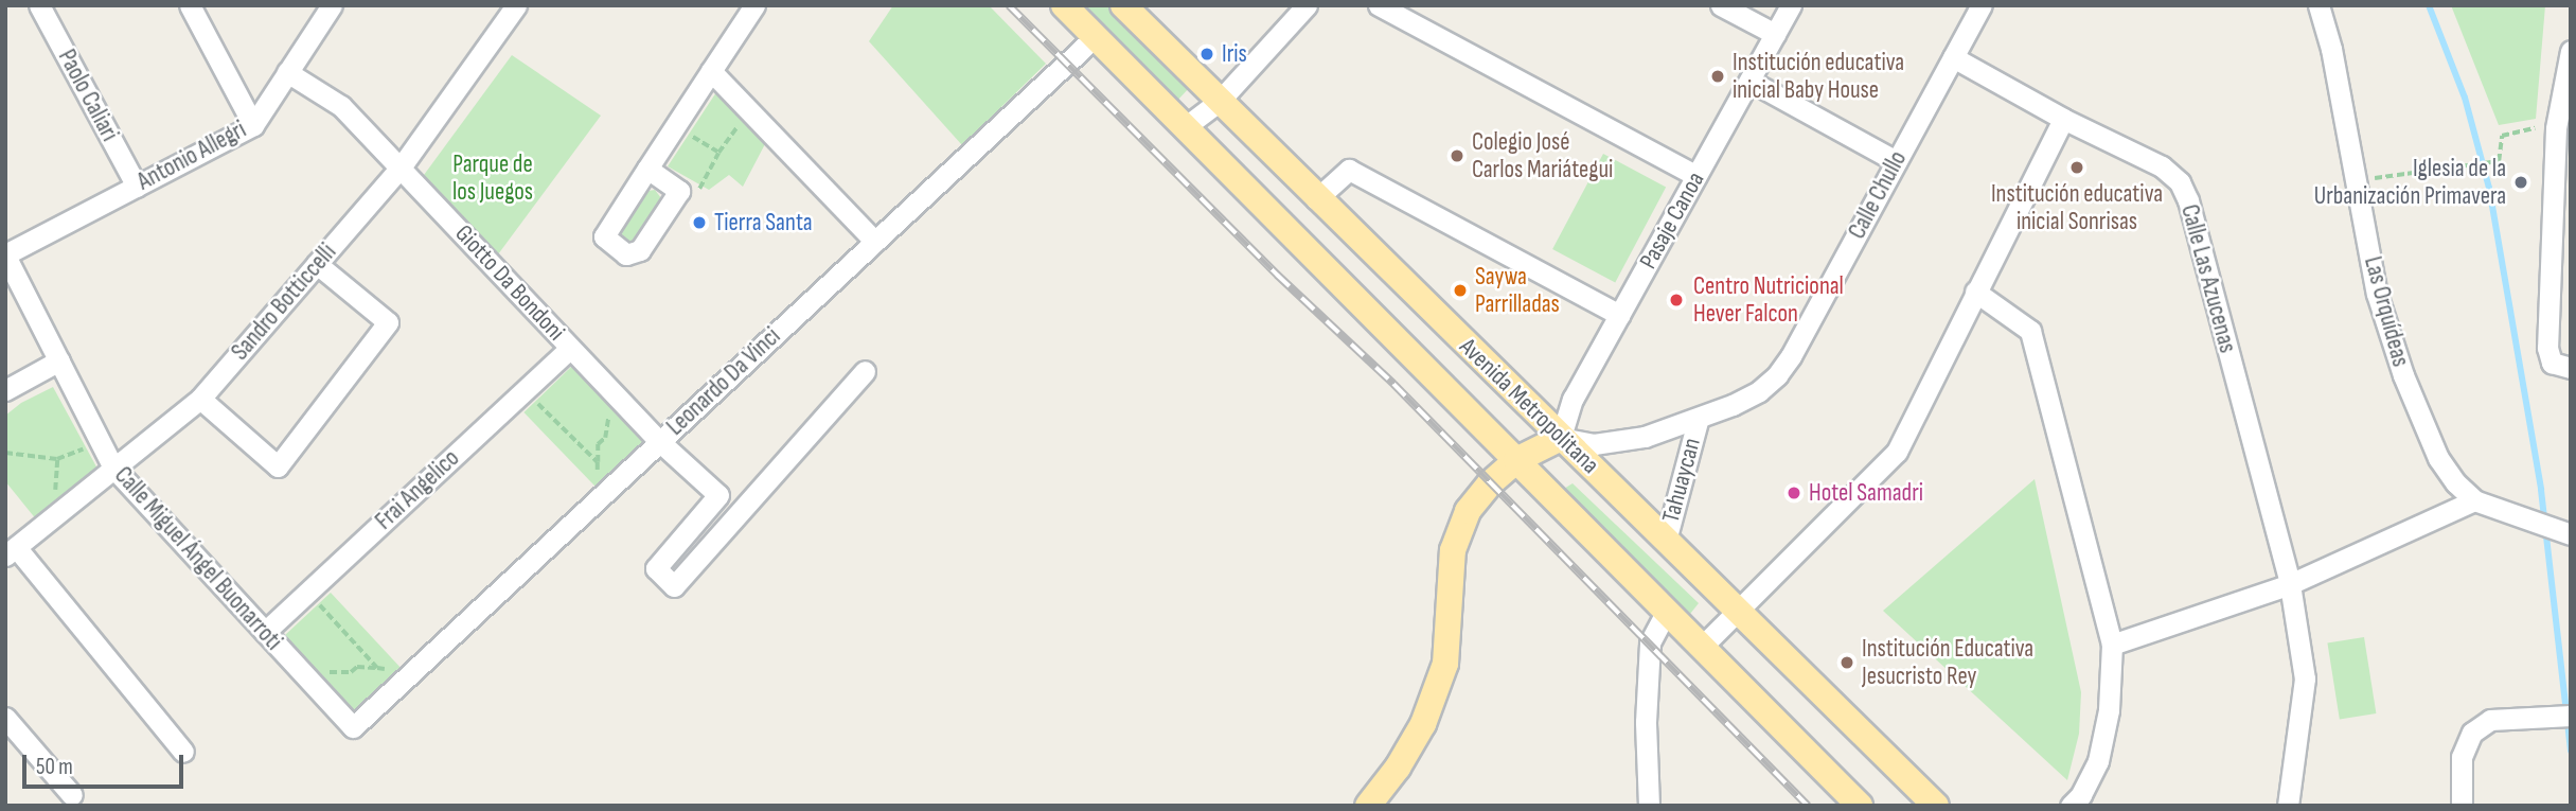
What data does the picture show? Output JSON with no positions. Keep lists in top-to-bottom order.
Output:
{
  "streets": {
    "main road": ["Avenida Metropolitana"],
    "street": [
      "Paolo Caliari",
      "Antonio Allegri",
      "Calle Chullo",
      "Pasaje Canoa",
      "Calle Las Azucenas",
      "Giotto Da Bondoni",
      "Sandro Botticcelli",
      "Las Orquídeas",
      "Leonardo Da Vinci",
      "Tahuaycan",
      "Frai Angelico",
      "Calle Miguel Ángel Buonarroti"
    ]
  },
  "crossings": [
    ["Paolo Caliari", "Antonio Allegri"],
    ["Antonio Allegri", "Giotto Da Bondoni"],
    ["Antonio Allegri", "Calle Miguel Ángel Buonarroti"],
    ["Calle Chullo", "Pasaje Canoa"],
    ["Calle Chullo", "Calle Las Azucenas"],
    ["Calle Chullo", "Avenida Metropolitana"],
    ["Calle Chullo", "Tahuaycan"],
    ["Pasaje Canoa", "Avenida Metropolitana"],
    ["Giotto Da Bondoni", "Sandro Botticcelli"],
    ["Giotto Da Bondoni", "Leonardo Da Vinci"],
    ["Giotto Da Bondoni", "Frai Angelico"],
    ["Sandro Botticcelli", "Calle Miguel Ángel Buonarroti"],
    ["Leonardo Da Vinci", "Avenida Metropolitana"],
    ["Leonardo Da Vinci", "Calle Miguel Ángel Buonarroti"],
    ["Avenida Metropolitana", "Tahuaycan"],
    ["Frai Angelico", "Calle Miguel Ángel Buonarroti"]
  ],
  "parks": ["Parque de los Juegos"],
  "places": [
    "Iris",
    "Institución educativa inicial Baby House",
    "Colegio José Carlos Mariátegui",
    "Institución educativa inicial Sonrisas",
    "Iglesia de la Urbanización Primavera",
    "Tierra Santa",
    "Saywa Parrilladas",
    "Centro Nutricional Hever Falcon",
    "Hotel Samadri",
    "Institución Educativa Jesucristo Rey"
  ],
  "scale_bar": "50 m"
}
